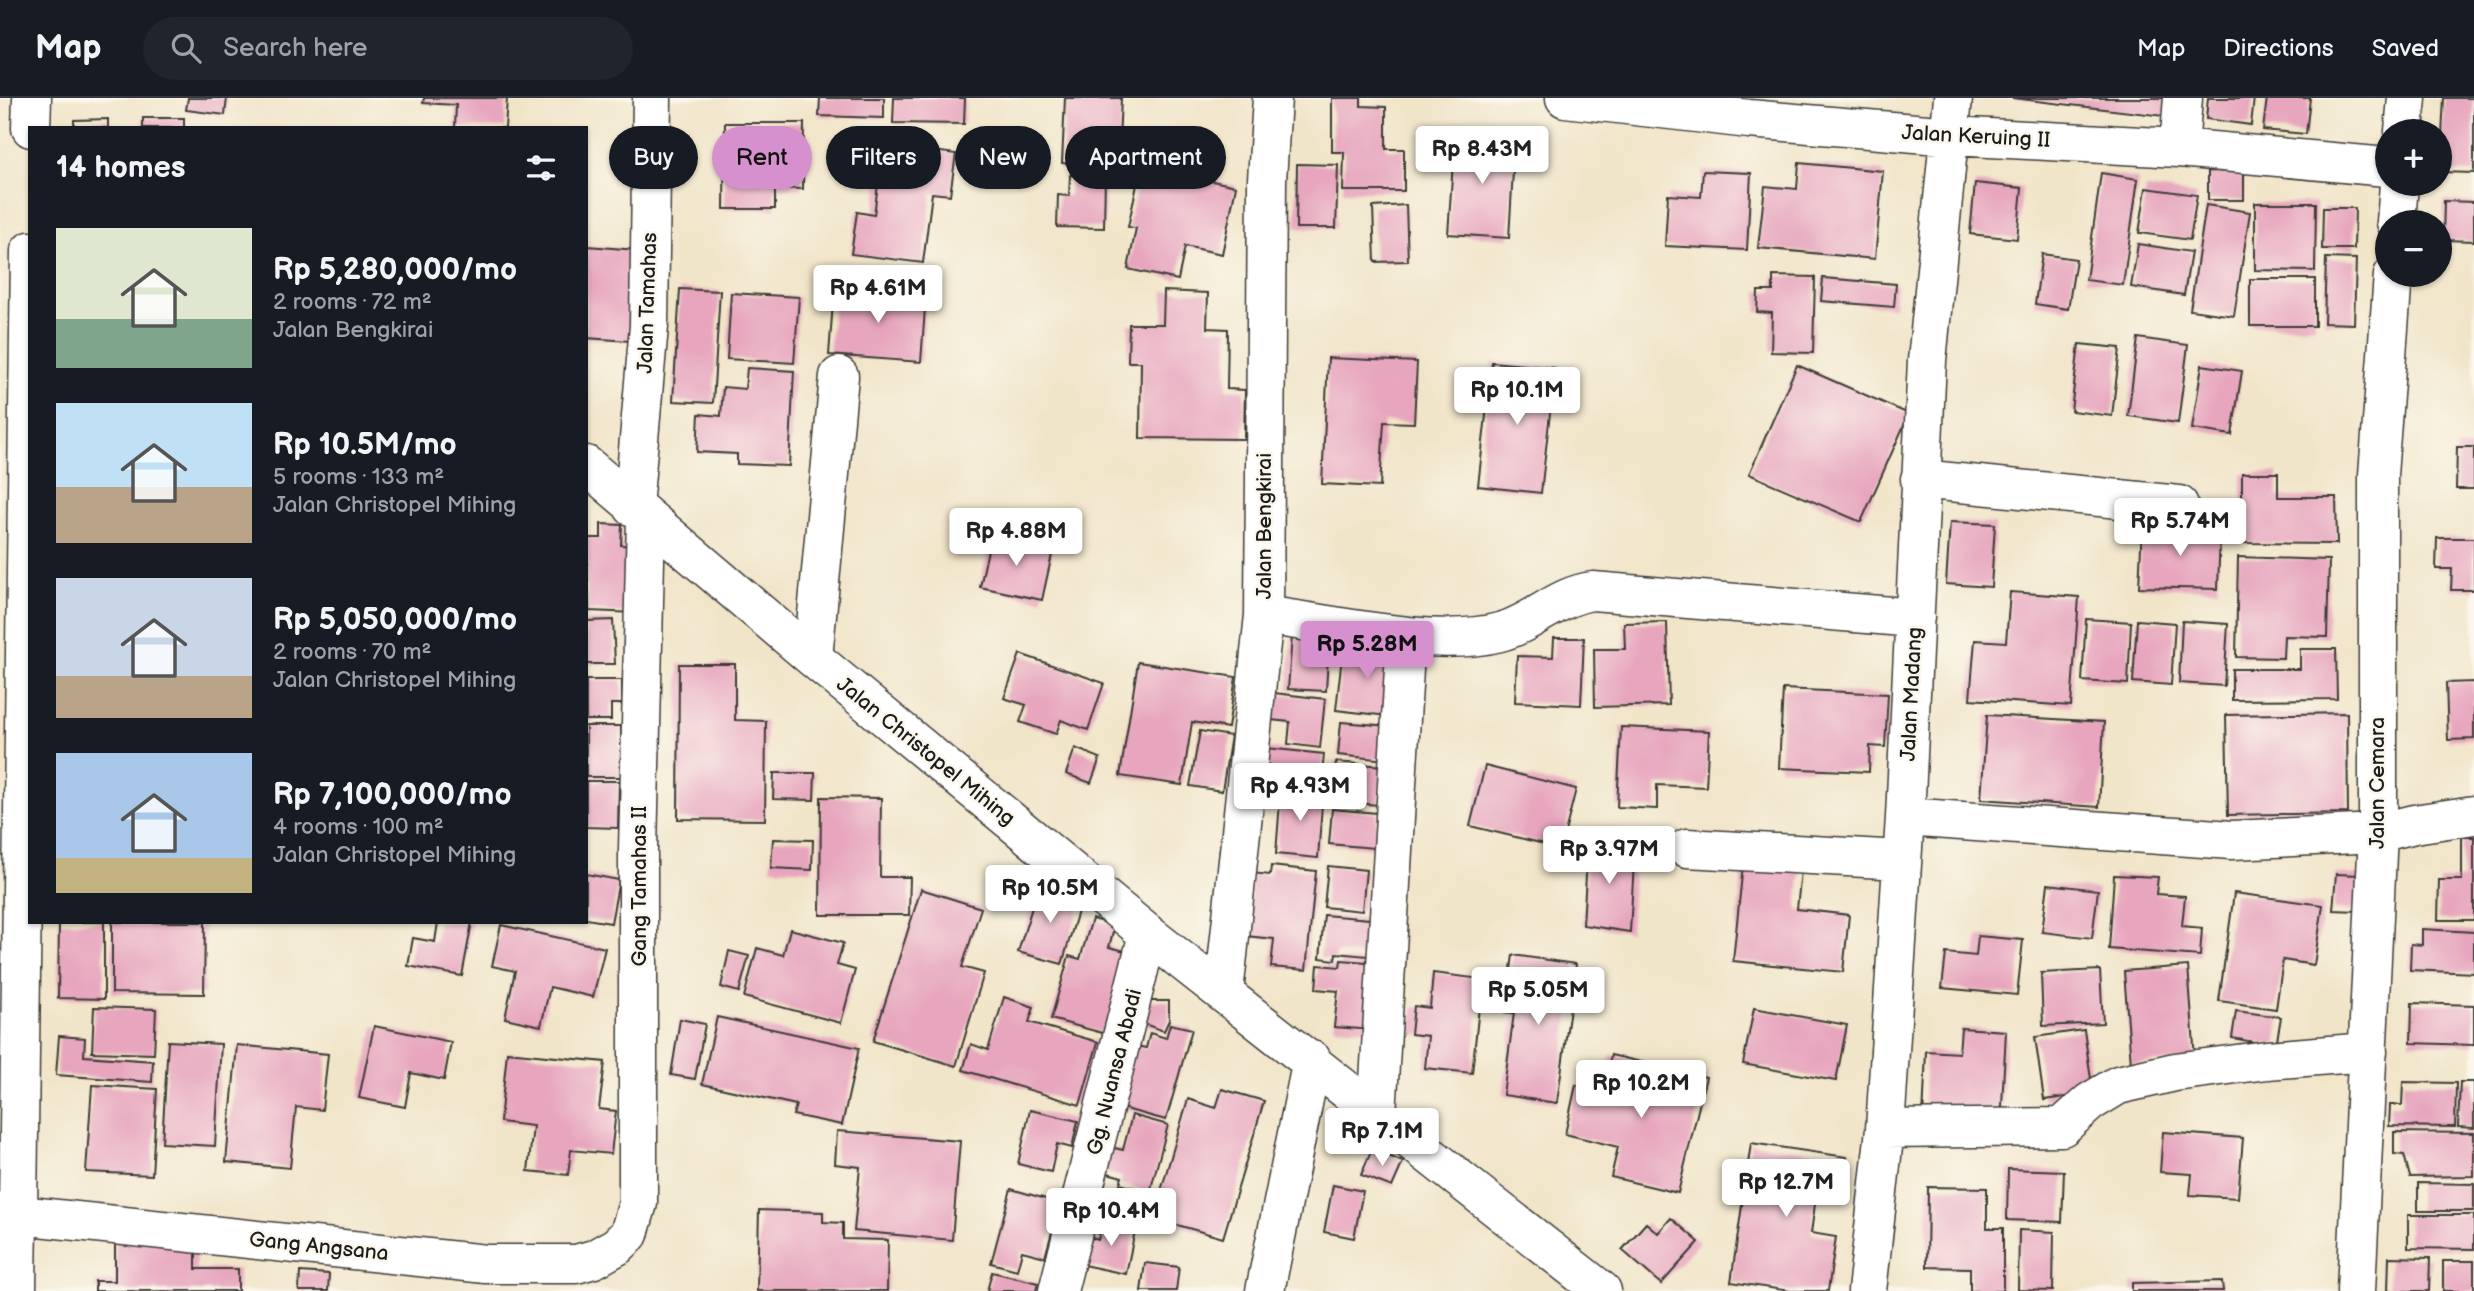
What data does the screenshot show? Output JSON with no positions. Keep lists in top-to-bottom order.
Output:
{
  "streets": {
    "street": [
      "Jalan Keruing II",
      "Jalan Tamahas",
      "Jalan Bengkirai",
      "Jalan Madang",
      "Jalan Christopel Mihing",
      "Jalan Cemara",
      "Gang Tamahas II",
      "Gg. Nuansa Abadi",
      "Gang Angsana"
    ]
  },
  "crossings": [
    ["Jalan Keruing II", "Jalan Madang"],
    ["Jalan Tamahas", "Jalan Christopel Mihing"],
    ["Jalan Tamahas", "Gang Tamahas II"],
    ["Jalan Bengkirai", "Jalan Christopel Mihing"],
    ["Jalan Christopel Mihing", "Gang Tamahas II"],
    ["Jalan Christopel Mihing", "Gg. Nuansa Abadi"],
    ["Gang Tamahas II", "Gang Angsana"]
  ],
  "page": {
    "header": "Map",
    "search": "Search here",
    "nav": ["Map", "Directions", "Saved"],
    "map_buttons": ["+", "−"],
    "price": [
      "Rp 8.43M",
      "Rp 4.61M",
      "Rp 10.1M",
      "Rp 5.74M",
      "Rp 4.88M",
      "Rp 5.28M",
      "Rp 4.93M",
      "Rp 3.97M",
      "Rp 10.5M",
      "Rp 5.05M",
      "Rp 10.2M",
      "Rp 7.1M",
      "Rp 12.7M",
      "Rp 10.4M"
    ],
    "chip": [
      "Buy",
      "Rent",
      "Filters",
      "New",
      "Apartment"
    ],
    "heading": "14 homes",
    "list": [
      {
        "name": "Rp 5,280,000/mo",
        "note": "2 rooms · 72 m² · Jalan Bengkirai"
      },
      {
        "name": "Rp 10.5M/mo",
        "note": "5 rooms · 133 m² · Jalan Christopel Mihing"
      },
      {
        "name": "Rp 5,050,000/mo",
        "note": "2 rooms · 70 m² · Jalan Christopel Mihing"
      },
      {
        "name": "Rp 7,100,000/mo",
        "note": "4 rooms · 100 m² · Jalan Christopel Mihing"
      }
    ]
  }
}
